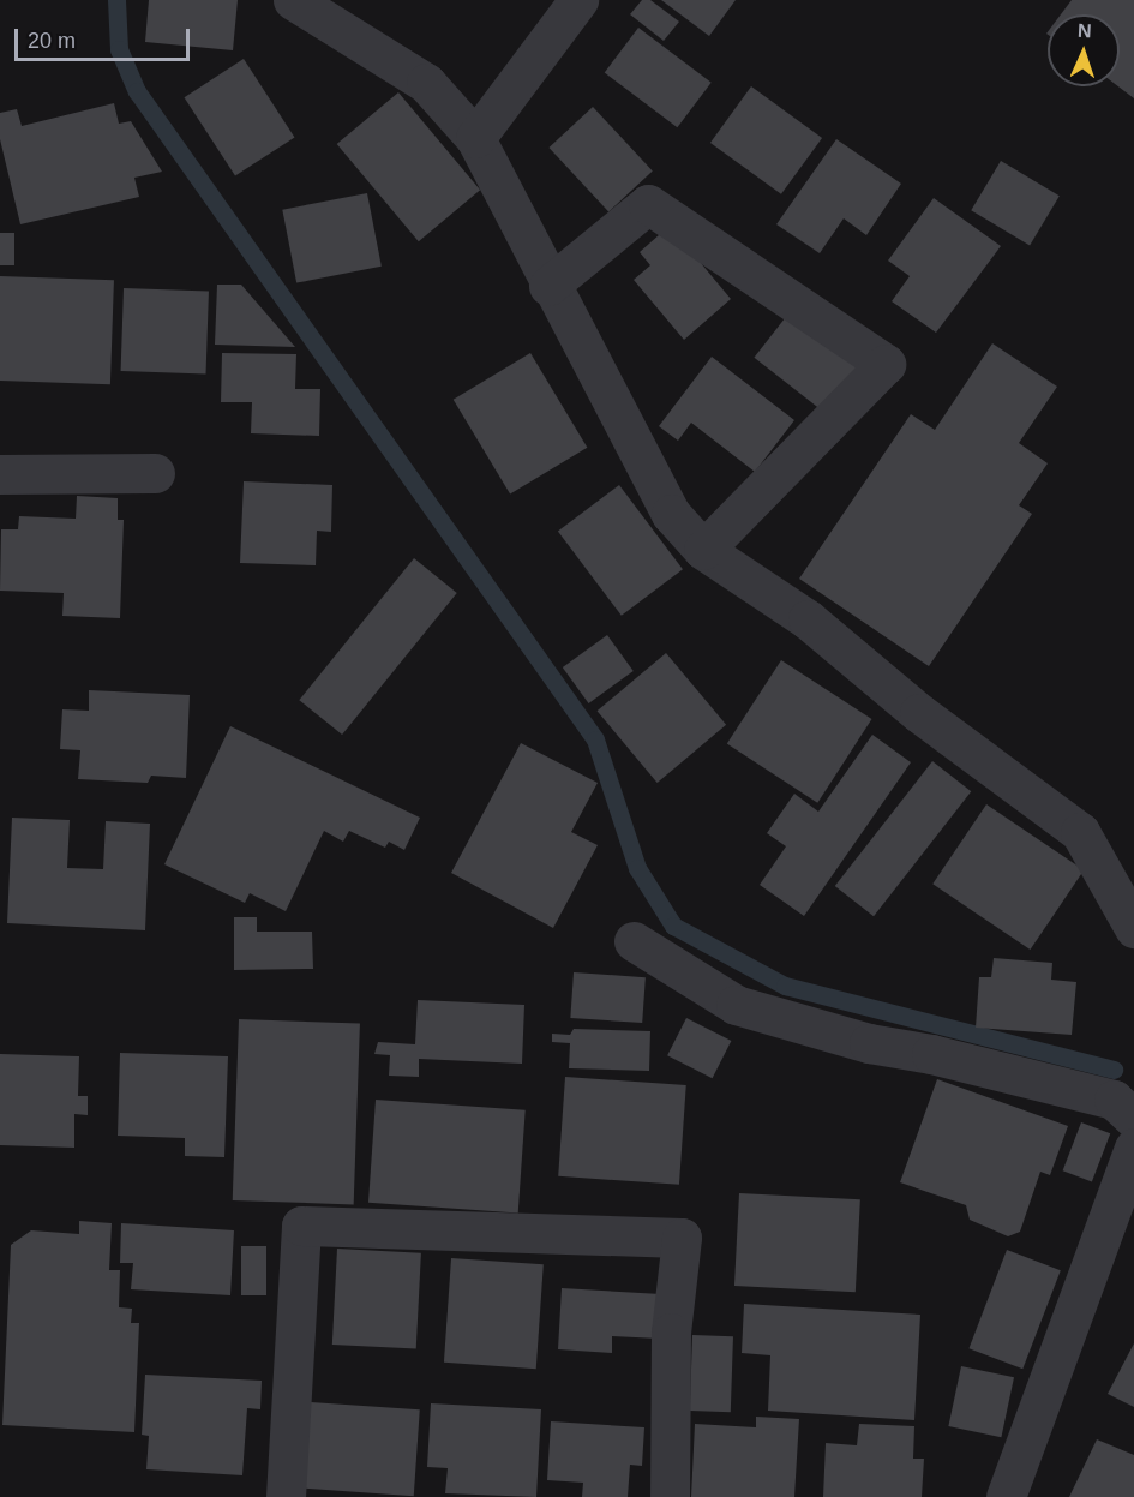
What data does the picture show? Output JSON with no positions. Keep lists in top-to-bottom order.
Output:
{
  "scale_bar": "20 m",
  "north": "top"
}
